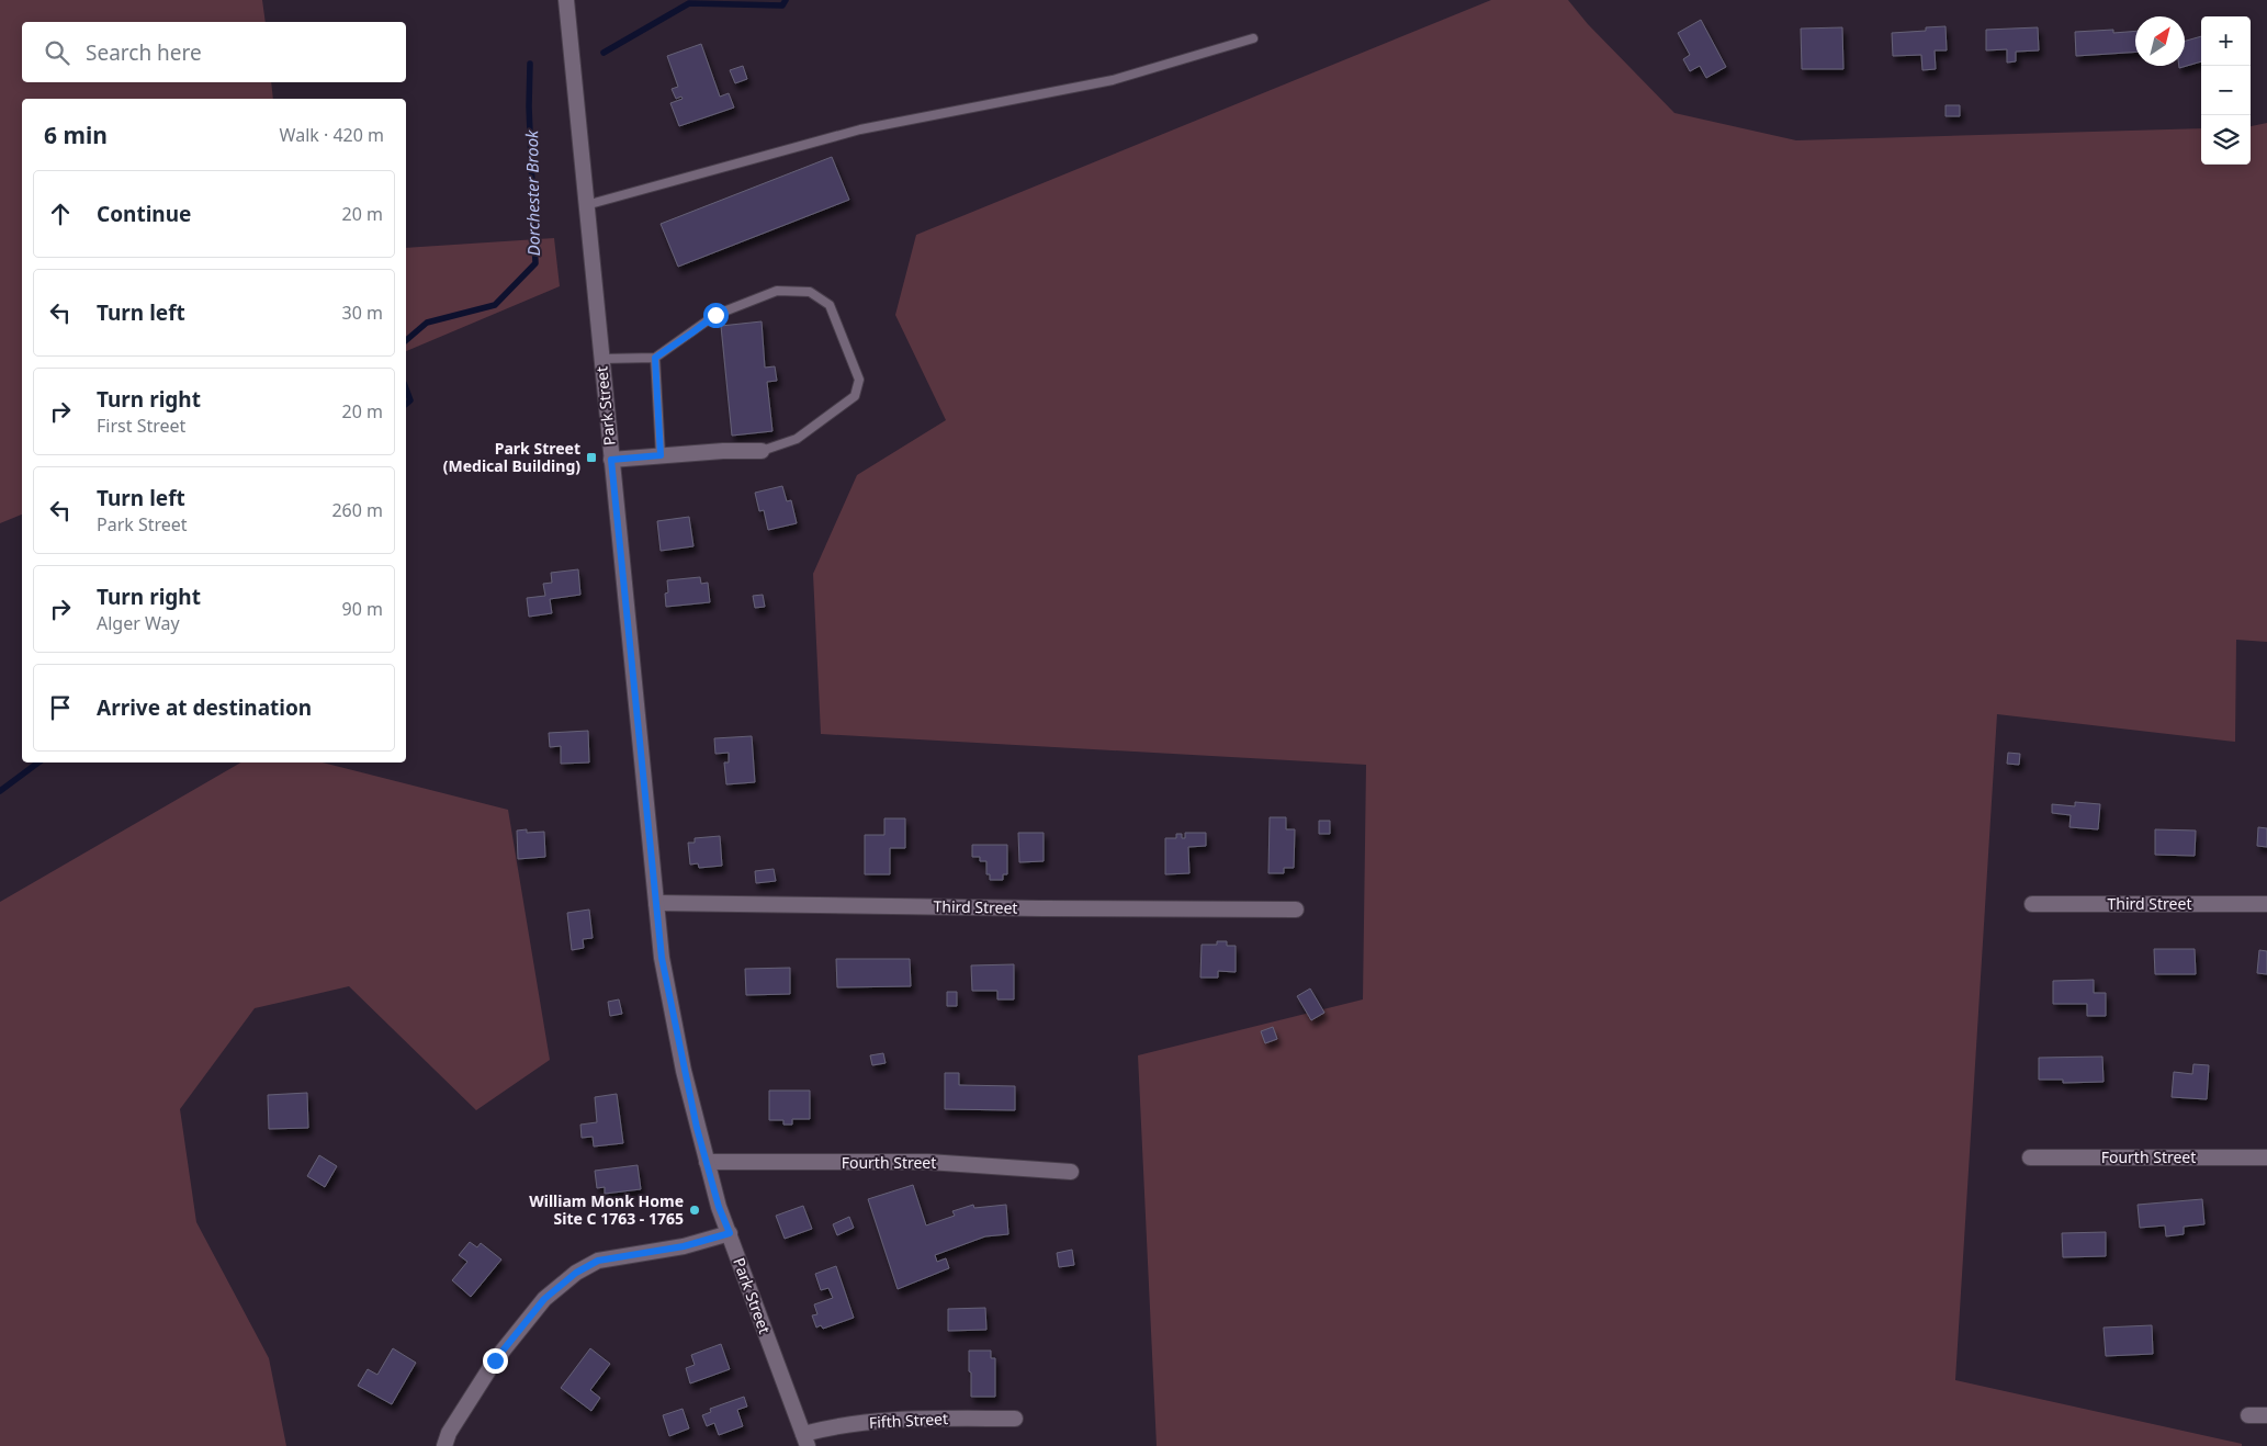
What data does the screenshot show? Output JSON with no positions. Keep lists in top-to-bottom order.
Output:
{
  "streets": {
    "street": [
      "Park Street",
      "Third Street",
      "Fourth Street",
      "Fifth Street"
    ]
  },
  "crossings": [
    ["Park Street", "Third Street"],
    ["Park Street", "Fourth Street"],
    ["Park Street", "Fifth Street"]
  ],
  "water": ["Dorchester Brook"],
  "places": {
    "transit": ["Park Street (Medical Building)"],
    "other": ["William Monk Home Site C 1763 - 1765"]
  },
  "north": "top right",
  "page": {
    "map_buttons": ["+", "−"],
    "search": "Search here",
    "heading": ["6 min", "Walk · 420 m"],
    "list": [
      ["Continue", "20 m"],
      ["Turn left", "30 m"],
      ["Turn right", "First Street", "20 m"],
      ["Turn left", "Park Street", "260 m"],
      ["Turn right", "Alger Way", "90 m"],
      "Arrive at destination"
    ]
  }
}
